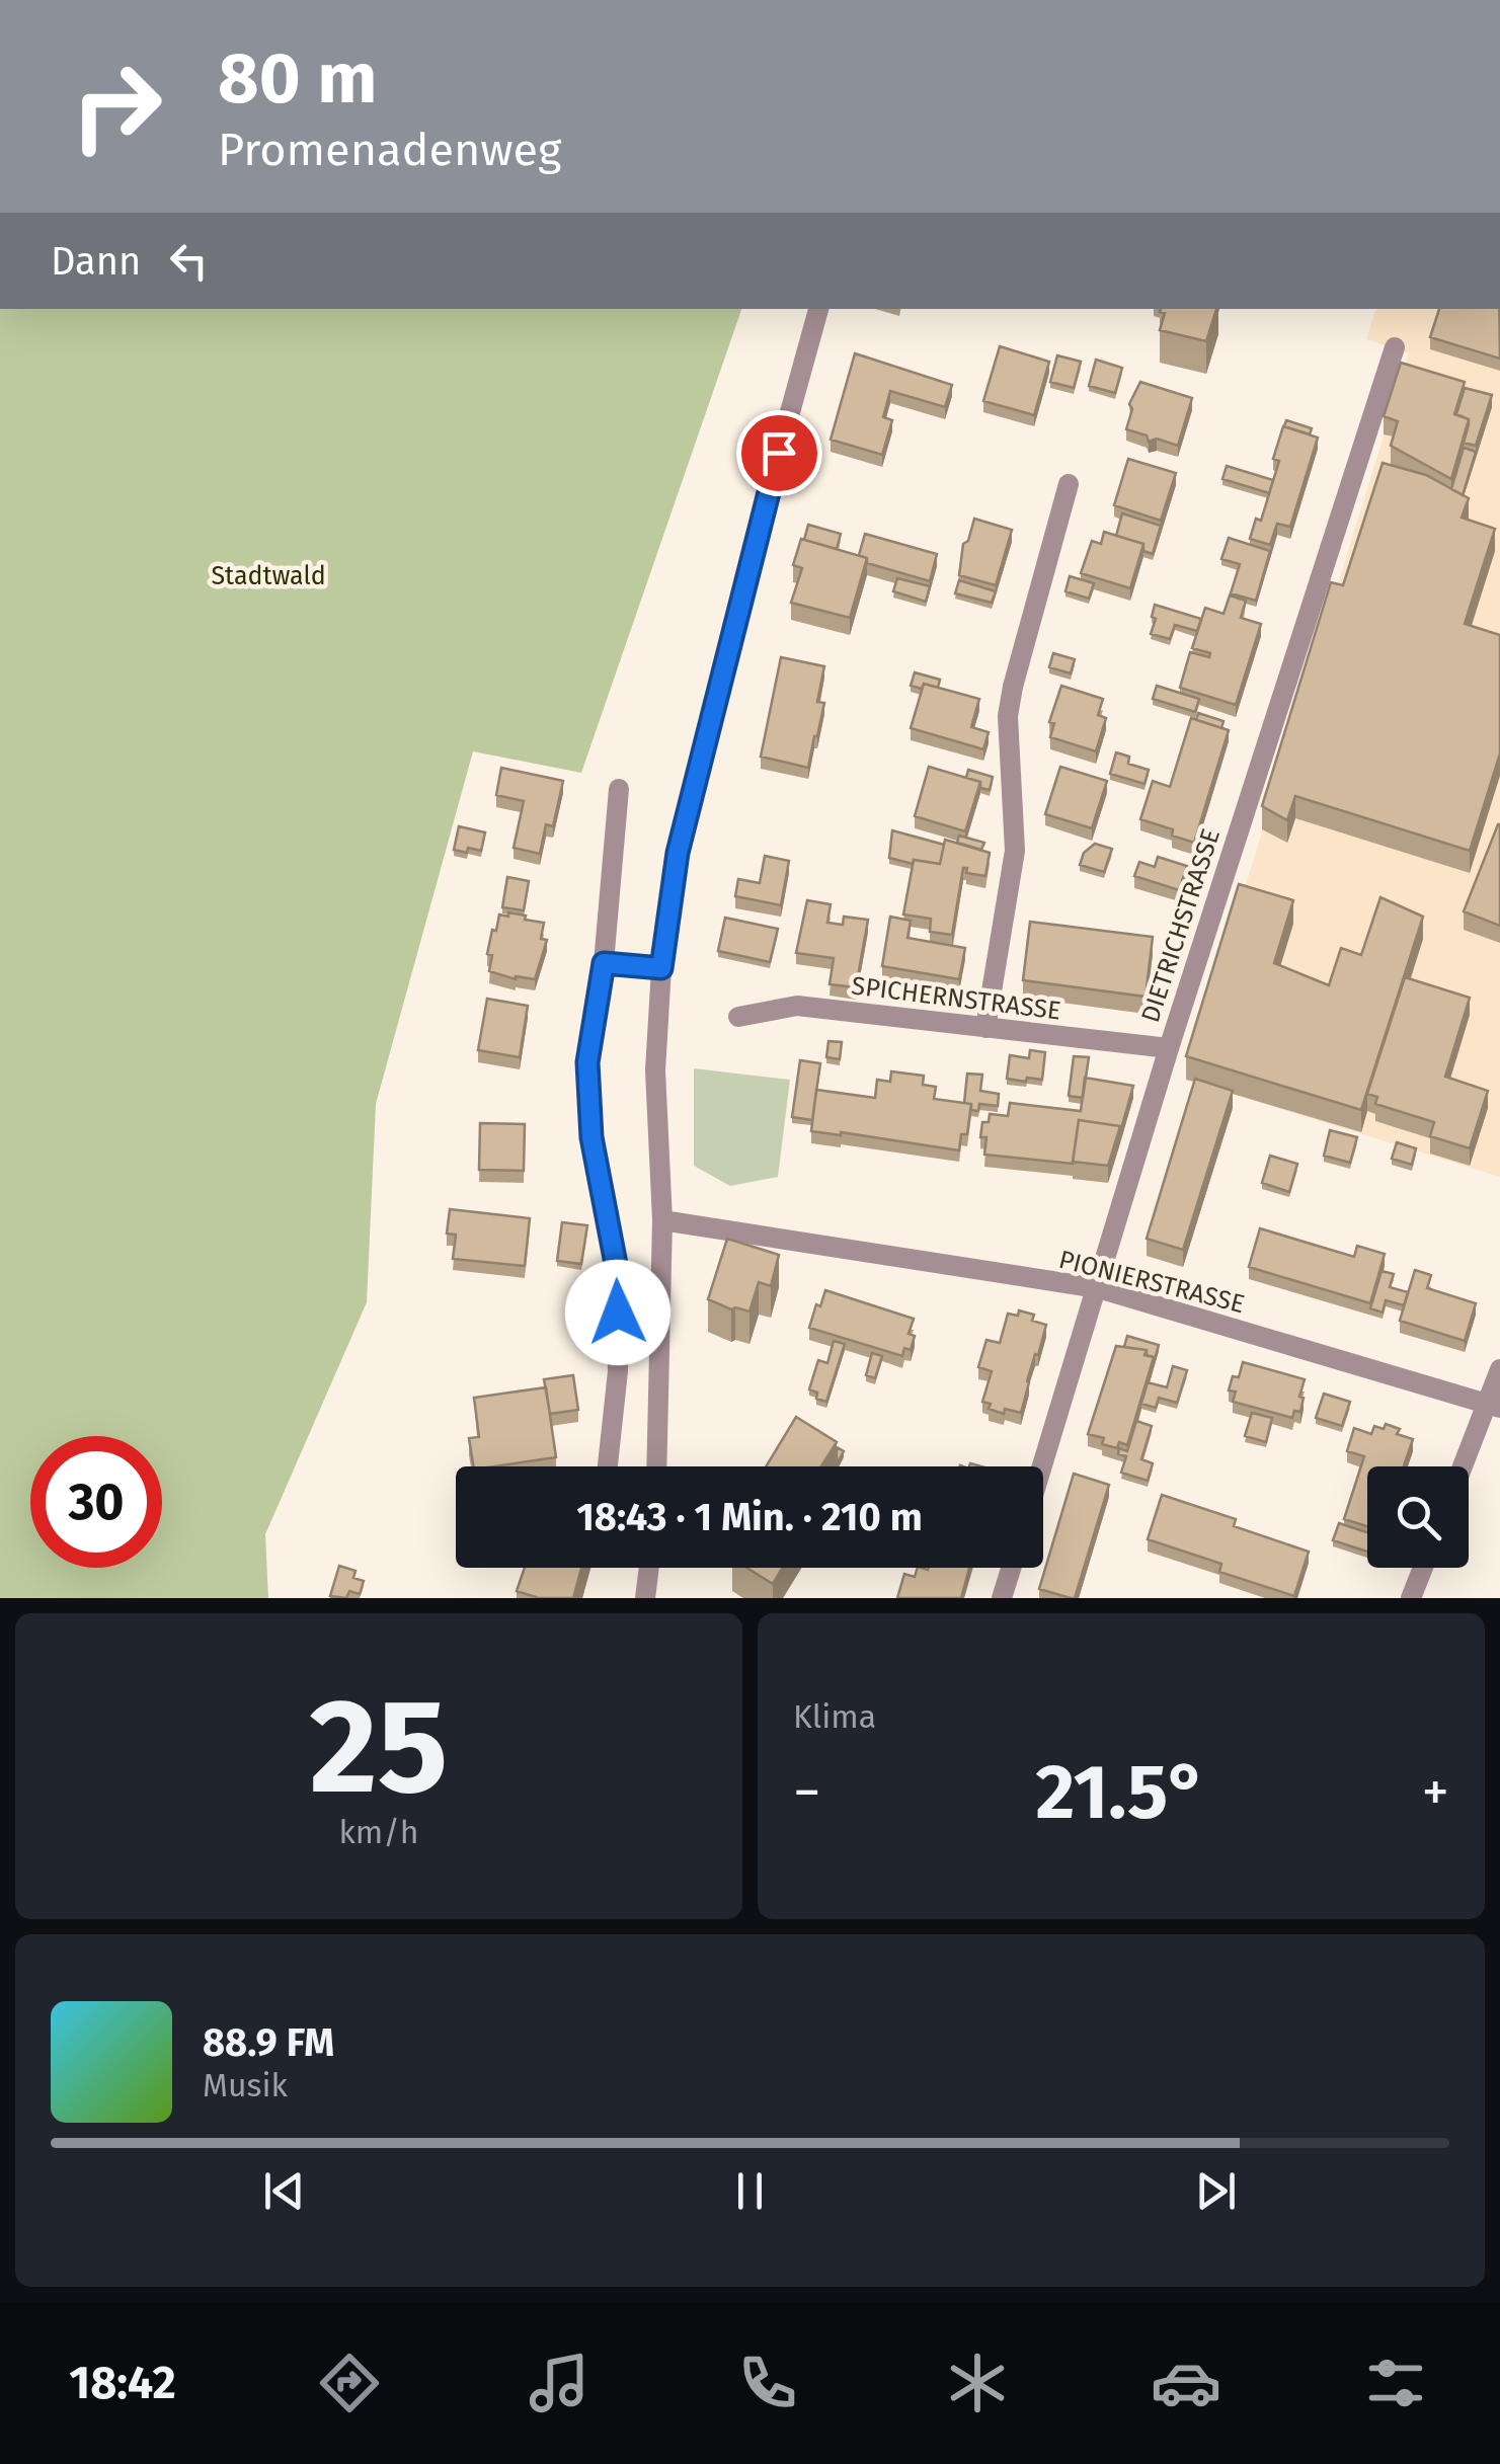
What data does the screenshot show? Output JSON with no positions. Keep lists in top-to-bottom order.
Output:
{
  "streets": {
    "street": ["DIETRICHSTRASSE", "SPICHERNSTRASSE", "PIONIERSTRASSE"]
  },
  "crossings": [
    ["DIETRICHSTRASSE", "SPICHERNSTRASSE"],
    ["DIETRICHSTRASSE", "PIONIERSTRASSE"]
  ],
  "parks": ["Stadtwald"],
  "page": {
    "turn": ["80 m", "Promenadenweg"],
    "then": "Dann",
    "limit": "30",
    "trip": "18:43 · 1 Min. · 210 m",
    "tile": [
      ["25", "km/h"],
      "Klima"
    ],
    "heat": ["−", "21.5°", "+"],
    "song": ["88.9 FM", "Musik"],
    "tabs": "18:42"
  }
}
